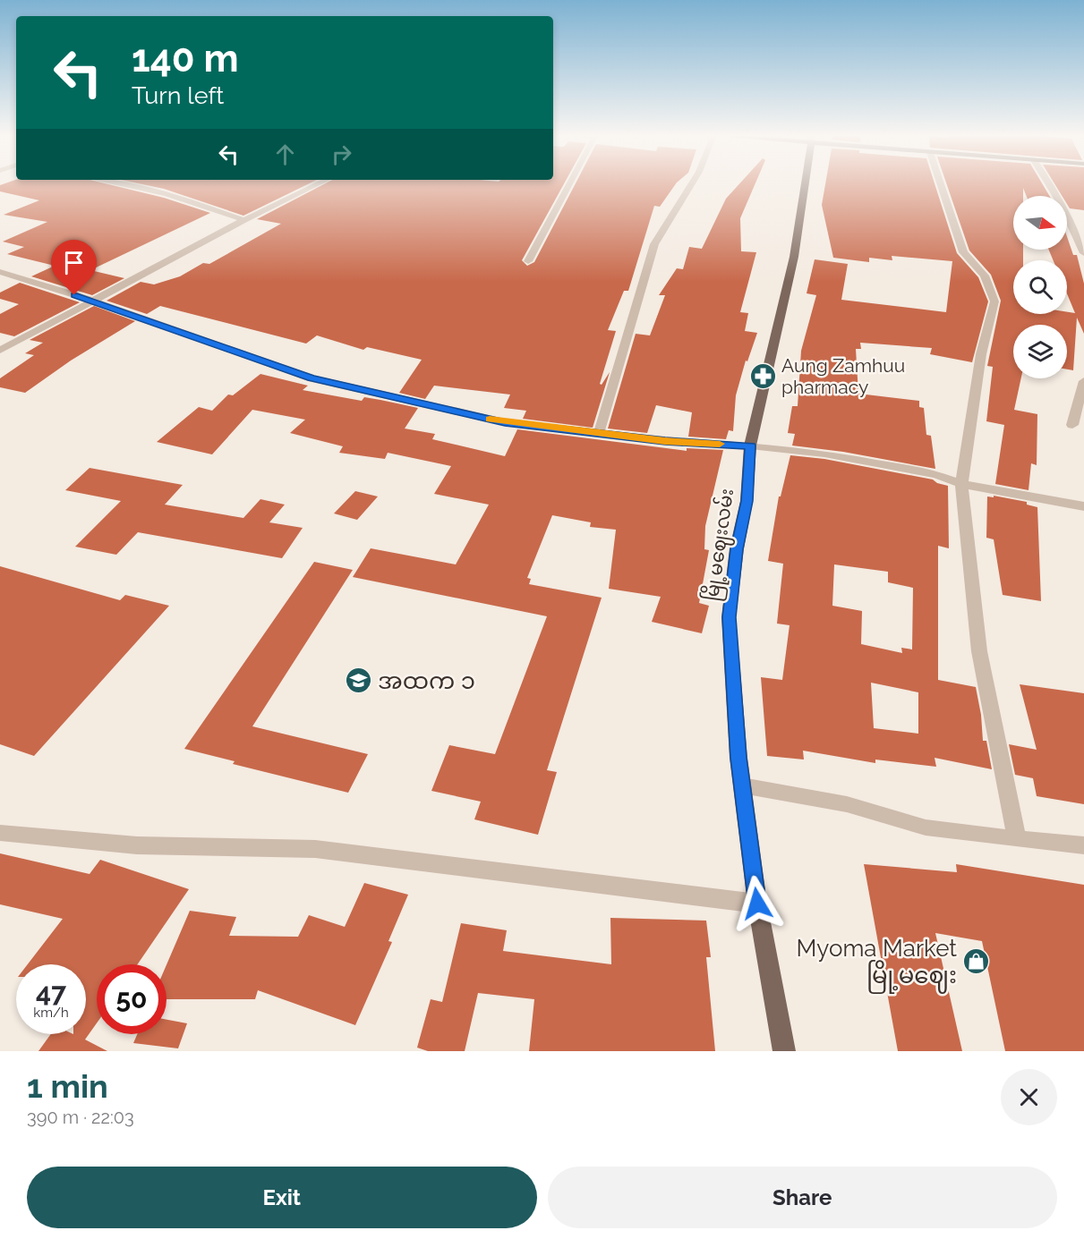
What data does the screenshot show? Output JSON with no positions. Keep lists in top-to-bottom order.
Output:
{
  "streets": {
    "main road": ["မြို့မဈေးလမ်း"]
  },
  "places": {
    "pharmacy": ["Aung Zamhuu pharmacy"],
    "school or university": ["အထက ၁"],
    "shop": ["Myoma Market မြို့မဈေး"]
  },
  "north": "right",
  "page": {
    "turn": ["140 m", "Turn left"],
    "speed": "47 km/h",
    "limit": "50",
    "heading": ["1 min", "390 m · 22:03"],
    "buttons": ["Exit", "Share"]
  }
}
